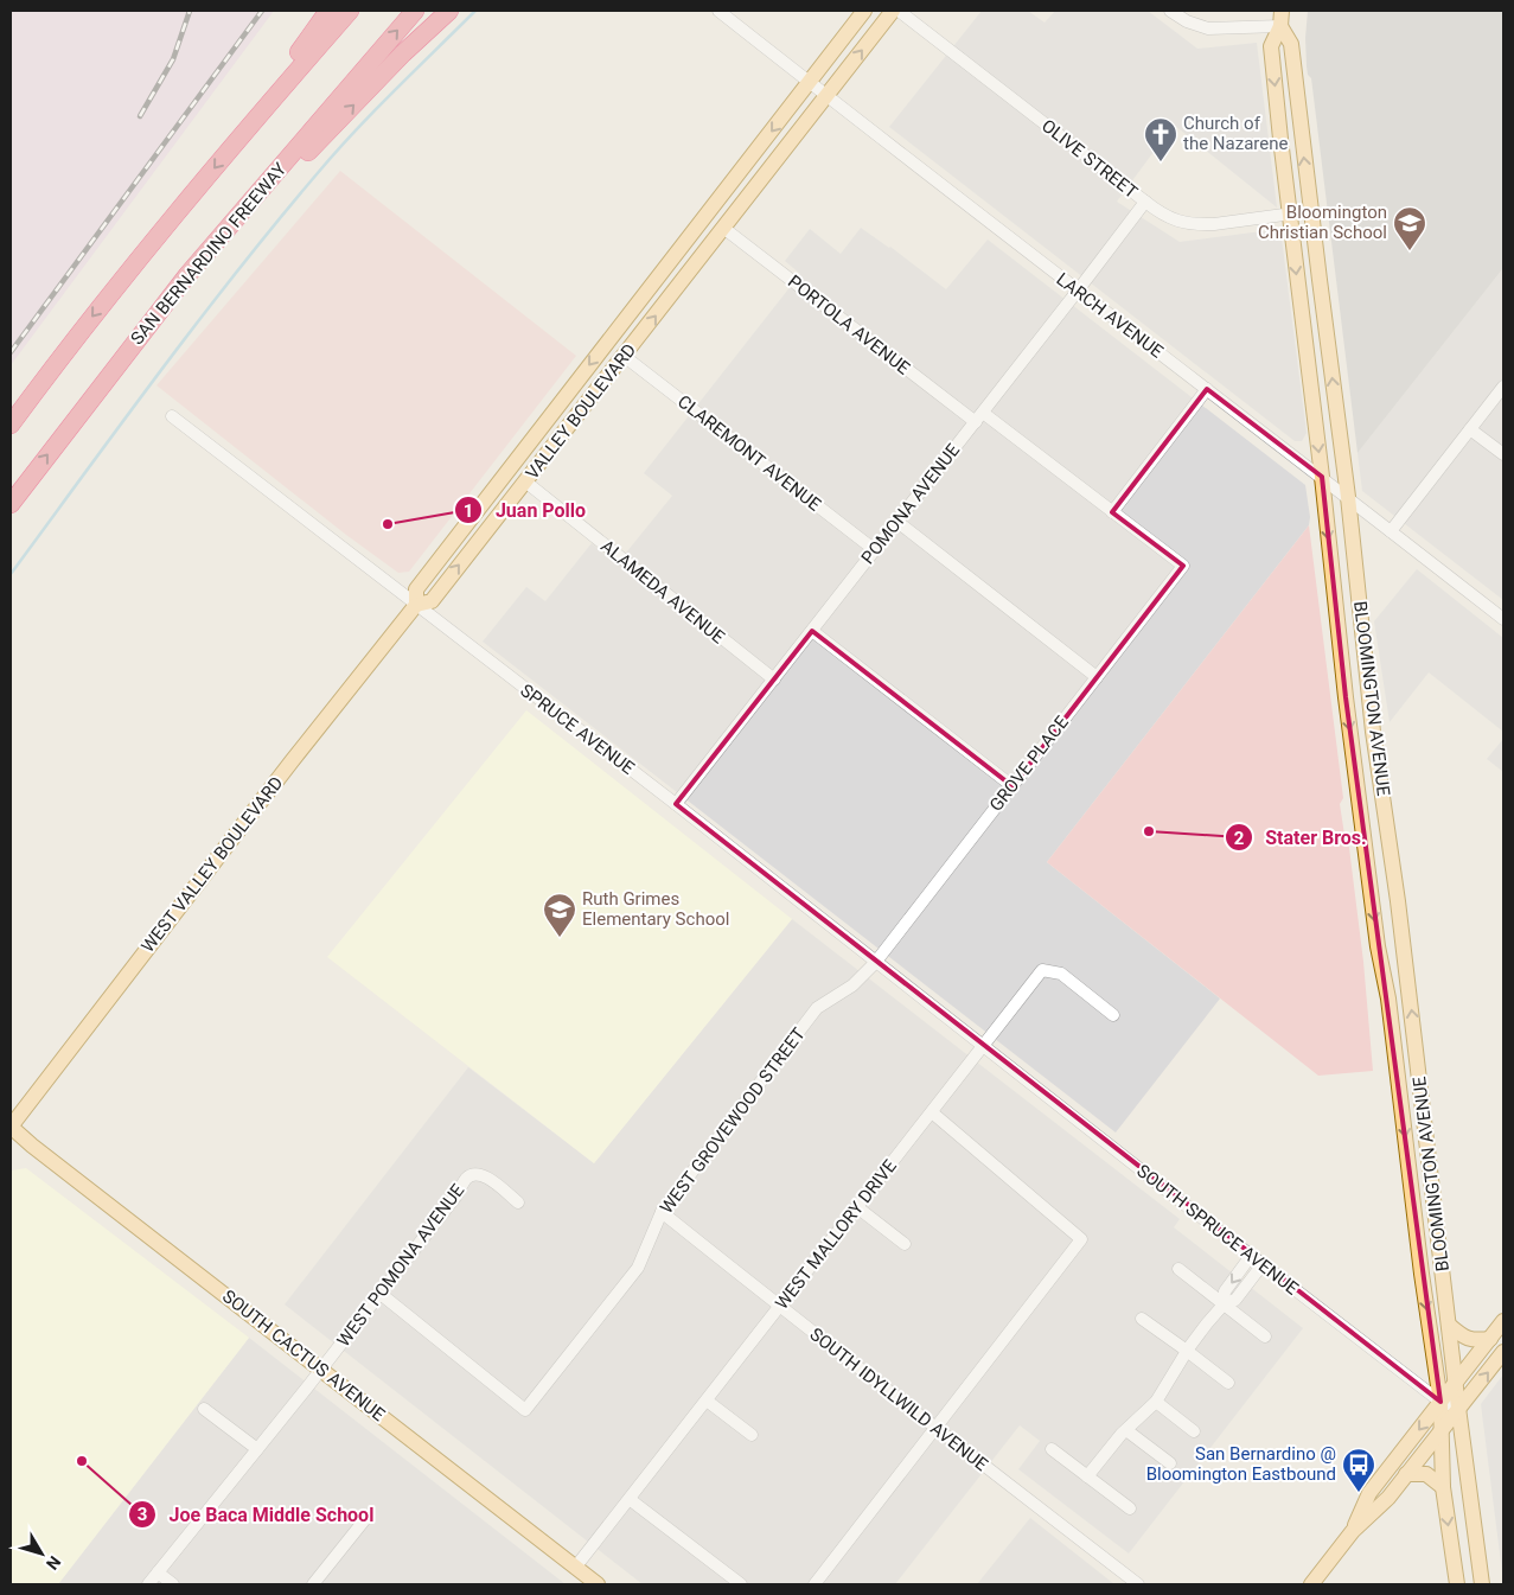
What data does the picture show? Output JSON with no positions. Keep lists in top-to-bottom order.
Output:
{
  "streets": {
    "highway": ["SAN BERNARDINO FREEWAY"],
    "main road": [
      "VALLEY BOULEVARD",
      "BLOOMINGTON AVENUE",
      "WEST VALLEY BOULEVARD",
      "SOUTH CACTUS AVENUE"
    ],
    "street": [
      "OLIVE STREET",
      "LARCH AVENUE",
      "PORTOLA AVENUE",
      "CLAREMONT AVENUE",
      "POMONA AVENUE",
      "ALAMEDA AVENUE",
      "SPRUCE AVENUE",
      "GROVE PLACE",
      "WEST GROVEWOOD STREET",
      "SOUTH SPRUCE AVENUE",
      "WEST MALLORY DRIVE",
      "WEST POMONA AVENUE",
      "SOUTH IDYLLWILD AVENUE"
    ]
  },
  "crossings": [
    ["OLIVE STREET", "POMONA AVENUE"],
    ["OLIVE STREET", "BLOOMINGTON AVENUE"],
    ["LARCH AVENUE", "VALLEY BOULEVARD"],
    ["LARCH AVENUE", "POMONA AVENUE"],
    ["LARCH AVENUE", "BLOOMINGTON AVENUE"],
    ["PORTOLA AVENUE", "VALLEY BOULEVARD"],
    ["PORTOLA AVENUE", "POMONA AVENUE"],
    ["PORTOLA AVENUE", "GROVE PLACE"],
    ["VALLEY BOULEVARD", "CLAREMONT AVENUE"],
    ["VALLEY BOULEVARD", "ALAMEDA AVENUE"],
    ["VALLEY BOULEVARD", "SPRUCE AVENUE"],
    ["VALLEY BOULEVARD", "WEST VALLEY BOULEVARD"],
    ["CLAREMONT AVENUE", "POMONA AVENUE"],
    ["POMONA AVENUE", "ALAMEDA AVENUE"],
    ["POMONA AVENUE", "SPRUCE AVENUE"],
    ["BLOOMINGTON AVENUE", "SOUTH SPRUCE AVENUE"],
    ["SPRUCE AVENUE", "GROVE PLACE"],
    ["SPRUCE AVENUE", "WEST VALLEY BOULEVARD"],
    ["SPRUCE AVENUE", "WEST GROVEWOOD STREET"],
    ["SPRUCE AVENUE", "SOUTH SPRUCE AVENUE"],
    ["SPRUCE AVENUE", "WEST MALLORY DRIVE"],
    ["GROVE PLACE", "WEST GROVEWOOD STREET"],
    ["WEST VALLEY BOULEVARD", "SOUTH CACTUS AVENUE"],
    ["WEST GROVEWOOD STREET", "WEST POMONA AVENUE"],
    ["WEST GROVEWOOD STREET", "SOUTH IDYLLWILD AVENUE"],
    ["SOUTH SPRUCE AVENUE", "WEST MALLORY DRIVE"],
    ["WEST MALLORY DRIVE", "SOUTH CACTUS AVENUE"],
    ["WEST MALLORY DRIVE", "SOUTH IDYLLWILD AVENUE"],
    ["WEST POMONA AVENUE", "SOUTH CACTUS AVENUE"]
  ],
  "places": {
    "church": ["Church of the Nazarene"],
    "school or university": ["Bloomington Christian School", "Ruth Grimes Elementary School"],
    "other": ["Juan Pollo", "Stater Bros.", "Joe Baca Middle School"],
    "bus stop": ["San Bernardino @ Bloomington Eastbound"]
  },
  "north": "bottom right"
}
